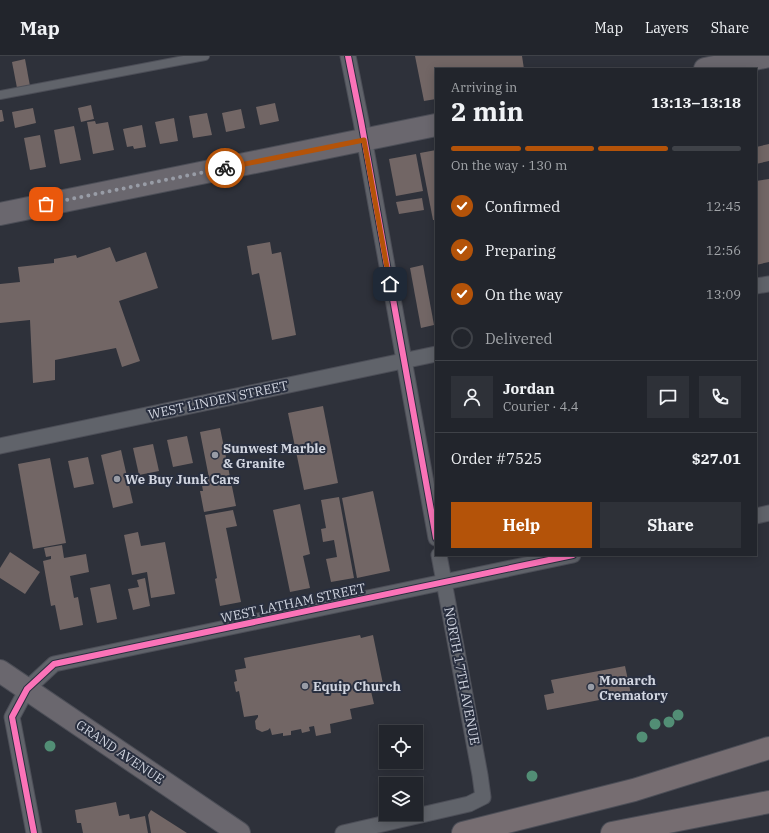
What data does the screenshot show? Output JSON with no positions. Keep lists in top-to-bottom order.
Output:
{
  "streets": {
    "street": [
      "WEST LINDEN STREET",
      "WEST LATHAM STREET",
      "NORTH 17TH AVENUE",
      "GRAND AVENUE"
    ]
  },
  "crossings": [
    ["WEST LATHAM STREET", "NORTH 17TH AVENUE"],
    ["WEST LATHAM STREET", "GRAND AVENUE"]
  ],
  "places": [
    "Sunwest Marble & Granite",
    "We Buy Junk Cars",
    "Equip Church",
    "Monarch Crematory"
  ],
  "page": {
    "header": "Map",
    "nav": ["Map", "Layers", "Share"],
    "heading": ["2 min", "Arriving in", "13:13–13:18"],
    "panel": [
      "Jordan",
      "Courier · 4.4",
      "Order #7525",
      "$27.01"
    ],
    "bar": "On the way · 130 m",
    "list": [
      ["Confirmed", "12:45"],
      ["Preparing", "12:56"],
      ["On the way", "13:09"],
      "Delivered"
    ],
    "buttons": ["Help", "Share"]
  }
}
